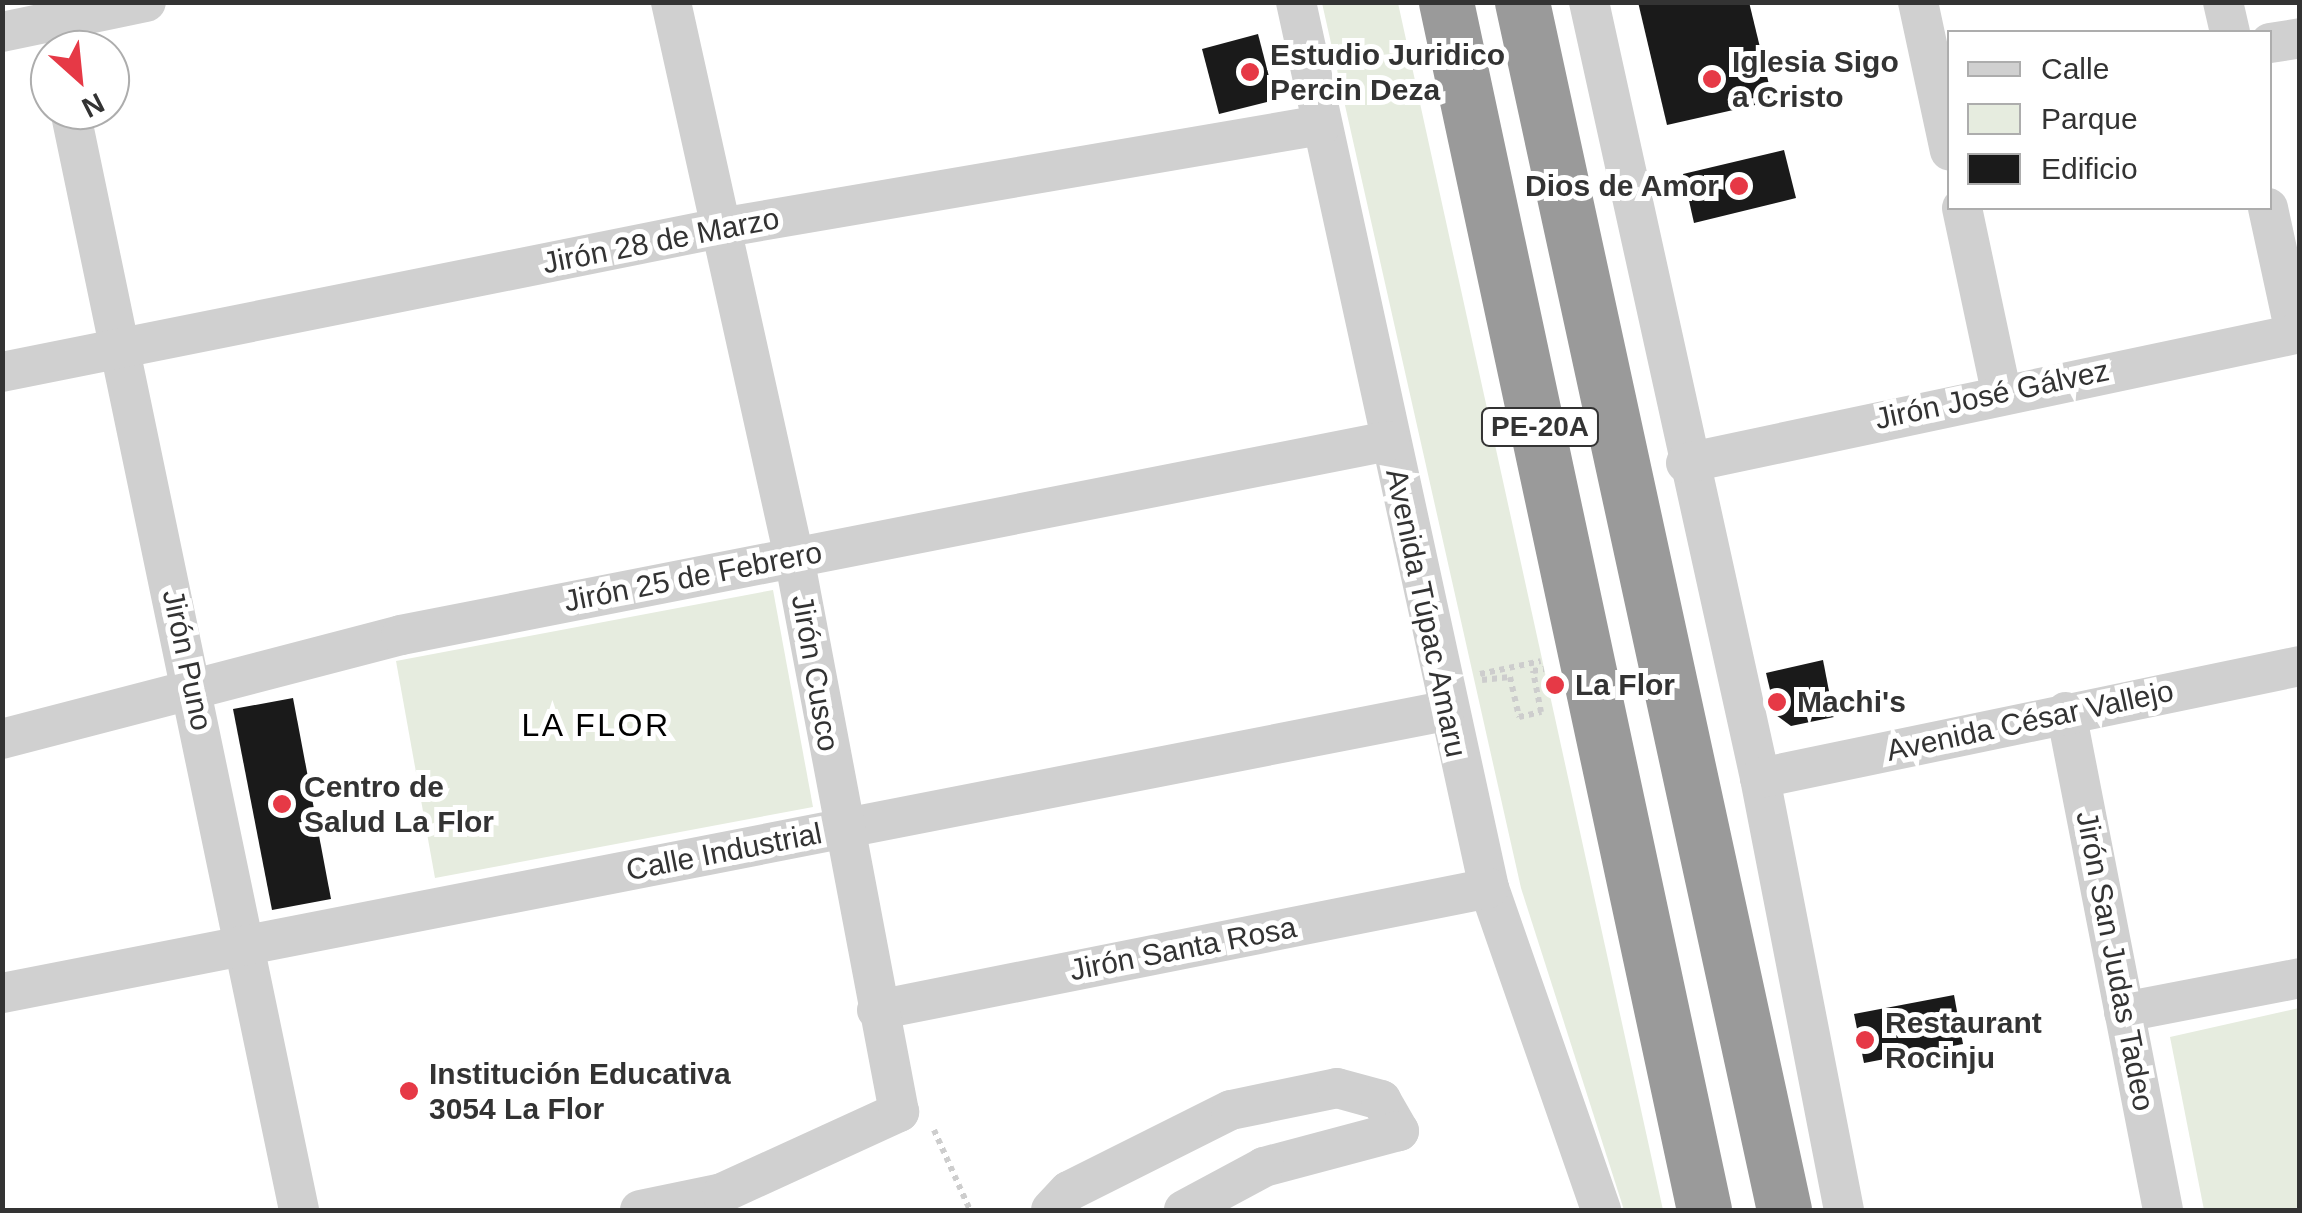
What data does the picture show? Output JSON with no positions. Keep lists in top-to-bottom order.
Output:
{
  "streets": {
    "highway": ["PE-20A"],
    "street": [
      "Jirón 28 de Marzo",
      "Jirón José Gálvez",
      "Jirón 25 de Febrero",
      "Avenida Túpac Amaru",
      "Jirón Puno",
      "Jirón Cusco",
      "Avenida César Vallejo",
      "Calle Industrial",
      "Jirón Santa Rosa",
      "Jirón San Judas Tadeo"
    ]
  },
  "crossings": [
    ["Jirón 28 de Marzo", "Avenida Túpac Amaru"],
    ["Jirón 28 de Marzo", "Jirón Puno"],
    ["Jirón 28 de Marzo", "Jirón Cusco"],
    ["Jirón 25 de Febrero", "Avenida Túpac Amaru"],
    ["Jirón 25 de Febrero", "Jirón Puno"],
    ["Jirón 25 de Febrero", "Jirón Cusco"],
    ["Avenida Túpac Amaru", "Calle Industrial"],
    ["Avenida Túpac Amaru", "Jirón Santa Rosa"],
    ["Jirón Puno", "Calle Industrial"],
    ["Jirón Cusco", "Calle Industrial"],
    ["Jirón Cusco", "Jirón Santa Rosa"],
    ["Avenida César Vallejo", "Jirón San Judas Tadeo"]
  ],
  "districts": ["LA FLOR"],
  "places": [
    "Estudio Juridico Percin Deza",
    "Iglesia Sigo a Cristo",
    "Dios de Amor",
    "La Flor",
    "Machi's",
    "Centro de Salud La Flor",
    "Restaurant Rocinju",
    "Institución Educativa 3054 La Flor"
  ],
  "legend": ["Calle", "Parque", "Edificio"],
  "north": "bottom right"
}
